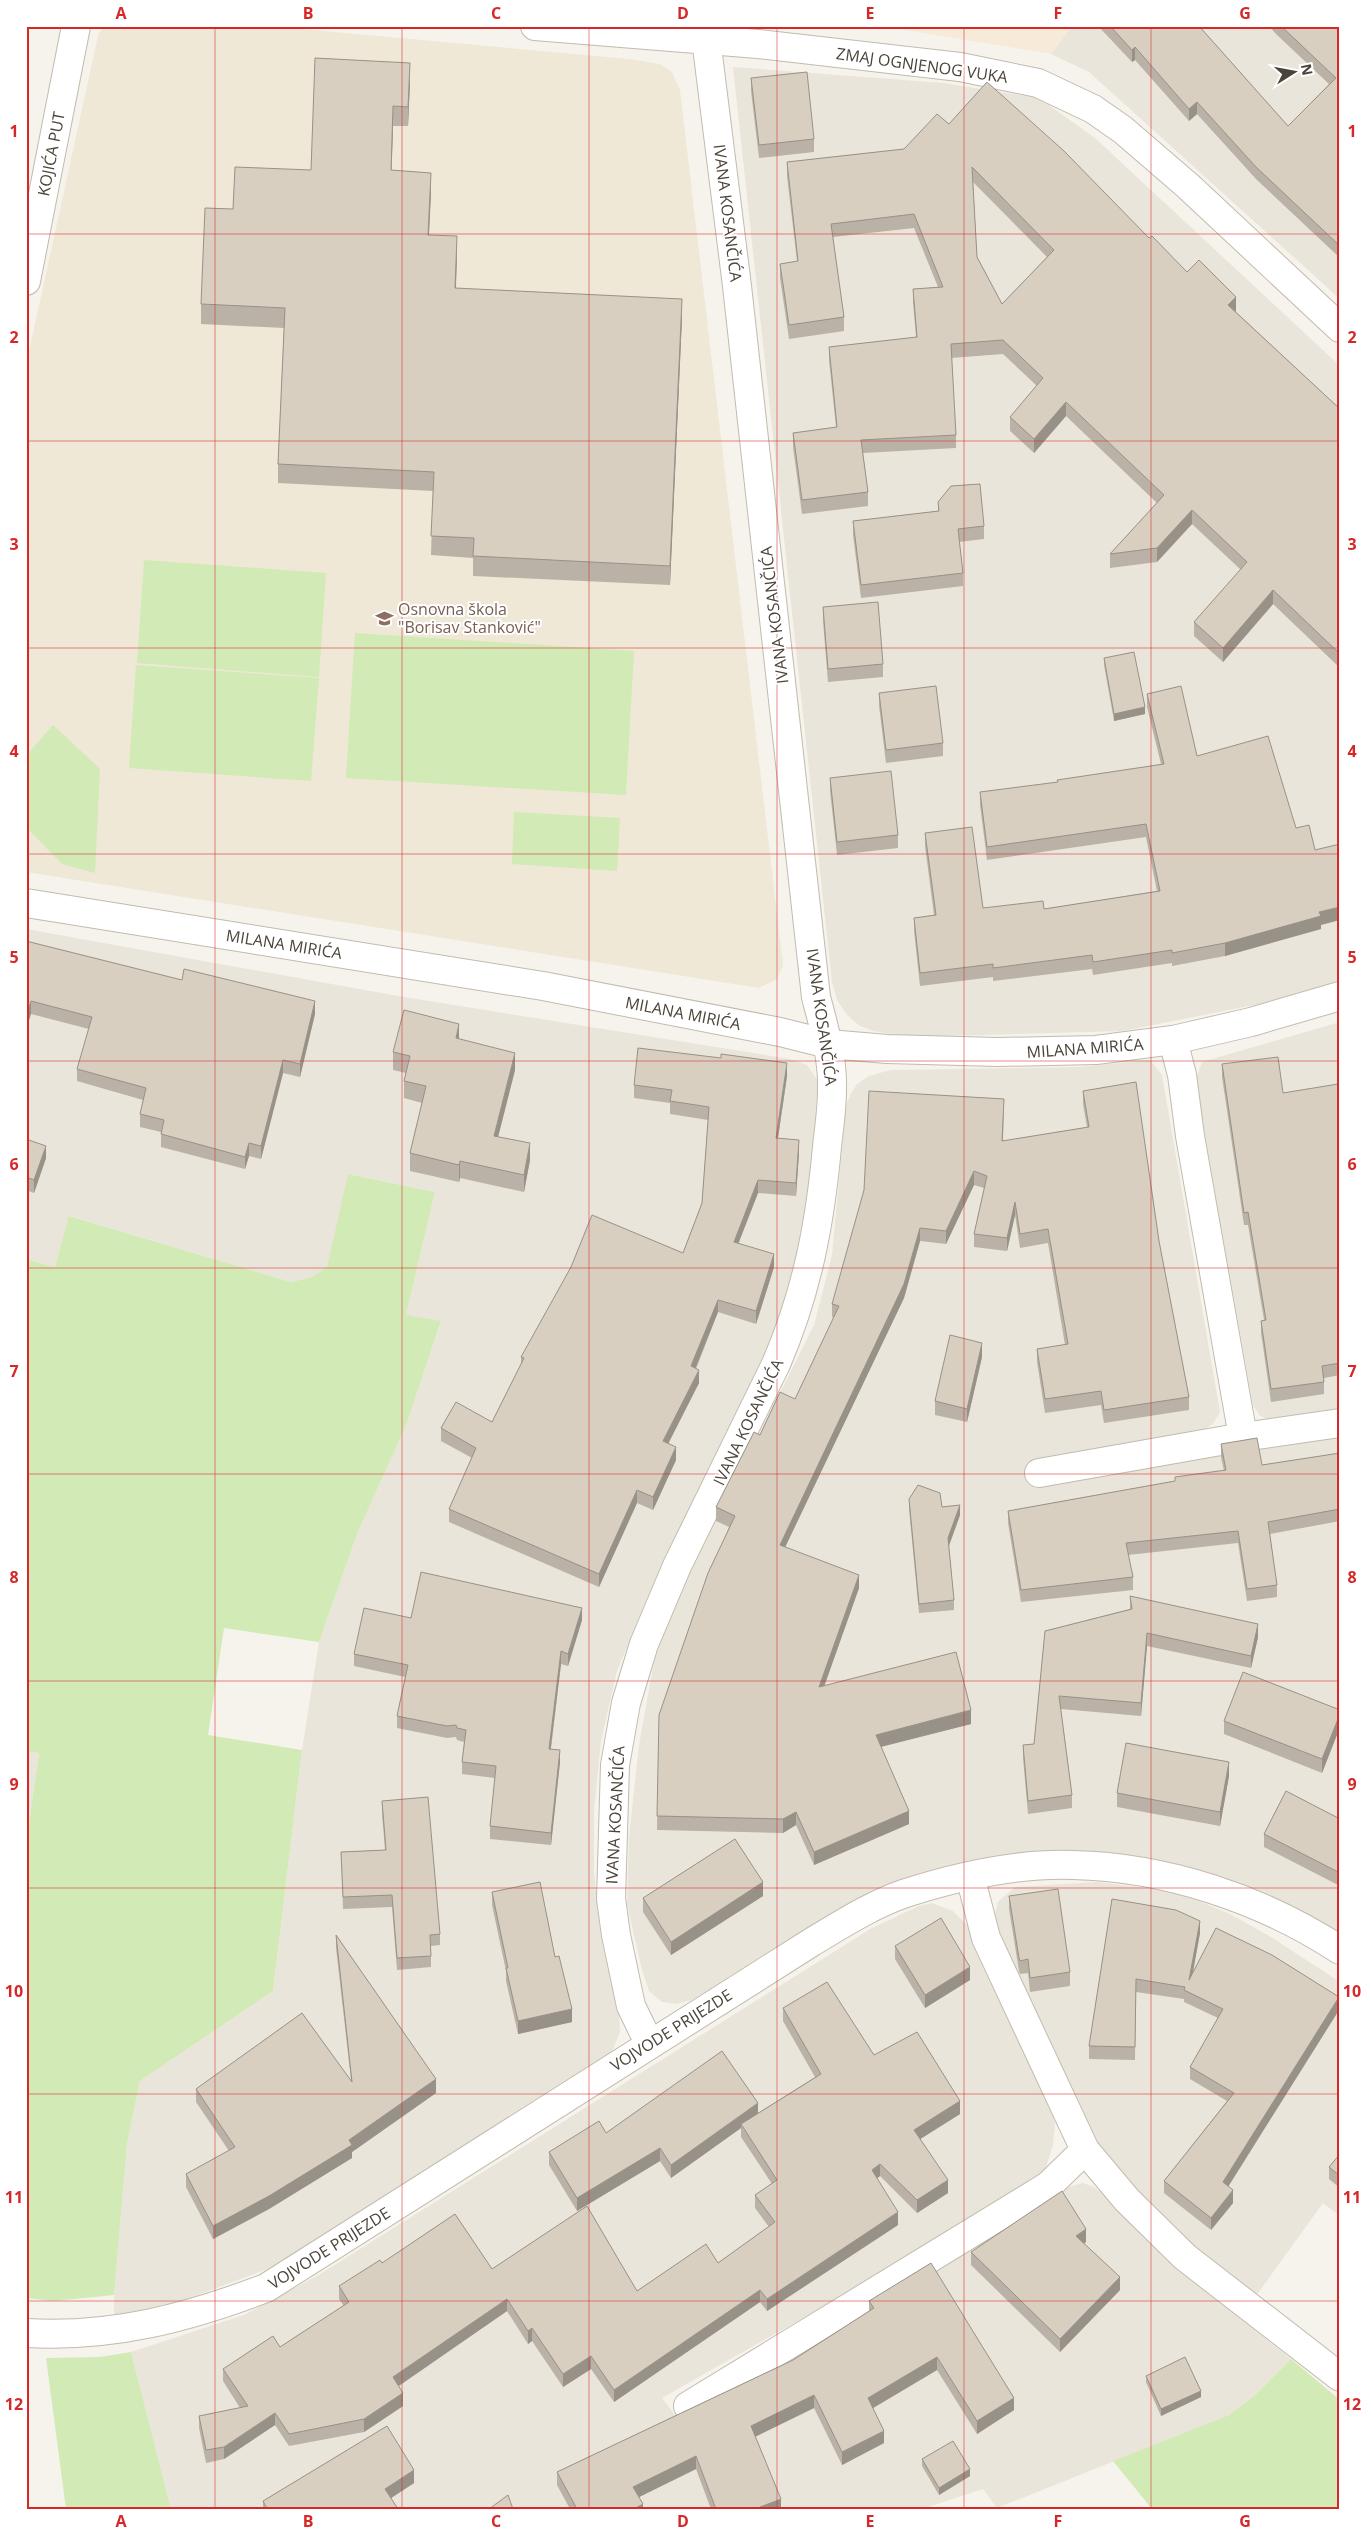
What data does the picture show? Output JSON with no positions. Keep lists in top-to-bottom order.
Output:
{
  "streets": {
    "street": [
      "ZMAJ OGNJENOG VUKA",
      "KOJIĆA PUT",
      "IVANA KOSANČIĆA",
      "MILANA MIRIĆA",
      "VOJVODE PRIJEZDE"
    ]
  },
  "crossings": [
    ["ZMAJ OGNJENOG VUKA", "IVANA KOSANČIĆA"],
    ["IVANA KOSANČIĆA", "MILANA MIRIĆA"],
    ["IVANA KOSANČIĆA", "VOJVODE PRIJEZDE"]
  ],
  "places": {
    "school or university": ["Osnovna škola \"Borisav Stanković\""]
  },
  "north": "right",
  "grid": {
    "columns": [
      "A",
      "B",
      "C",
      "D",
      "E",
      "F",
      "G"
    ],
    "rows": [
      "1",
      "2",
      "3",
      "4",
      "5",
      "6",
      "7",
      "8",
      "9",
      "10",
      "11",
      "12"
    ]
  }
}
